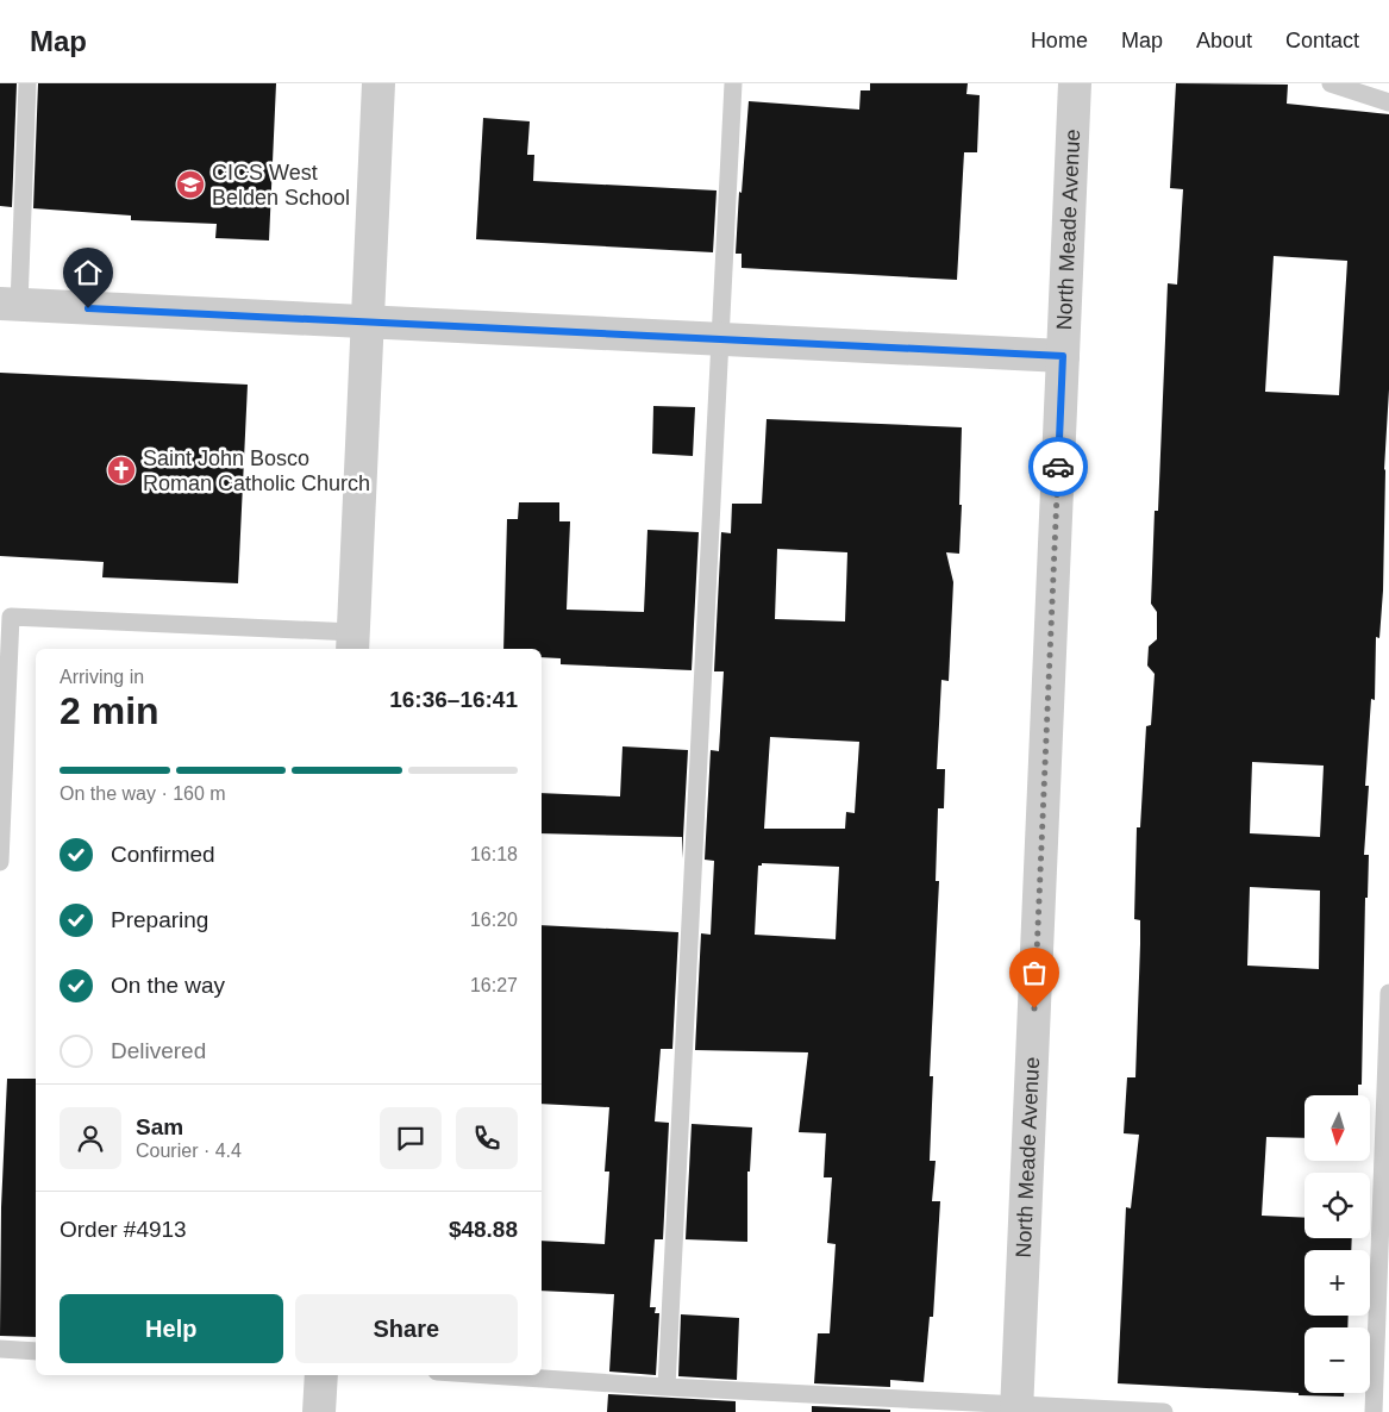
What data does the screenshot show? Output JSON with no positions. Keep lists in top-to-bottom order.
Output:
{
  "streets": {
    "street": ["North Meade Avenue"]
  },
  "places": {
    "school or university": ["CICS West Belden School"],
    "church": ["Saint John Bosco Roman Catholic Church"]
  },
  "north": "bottom",
  "page": {
    "header": "Map",
    "nav": [
      "Home",
      "Map",
      "About",
      "Contact"
    ],
    "heading": ["2 min", "Arriving in", "16:36–16:41"],
    "panel": [
      "Sam",
      "Courier · 4.4",
      "Order #4913",
      "$48.88"
    ],
    "bar": "On the way · 160 m",
    "list": [
      ["Confirmed", "16:18"],
      ["Preparing", "16:20"],
      ["On the way", "16:27"],
      "Delivered"
    ],
    "map_buttons": ["+", "−"],
    "buttons": ["Help", "Share"]
  }
}
